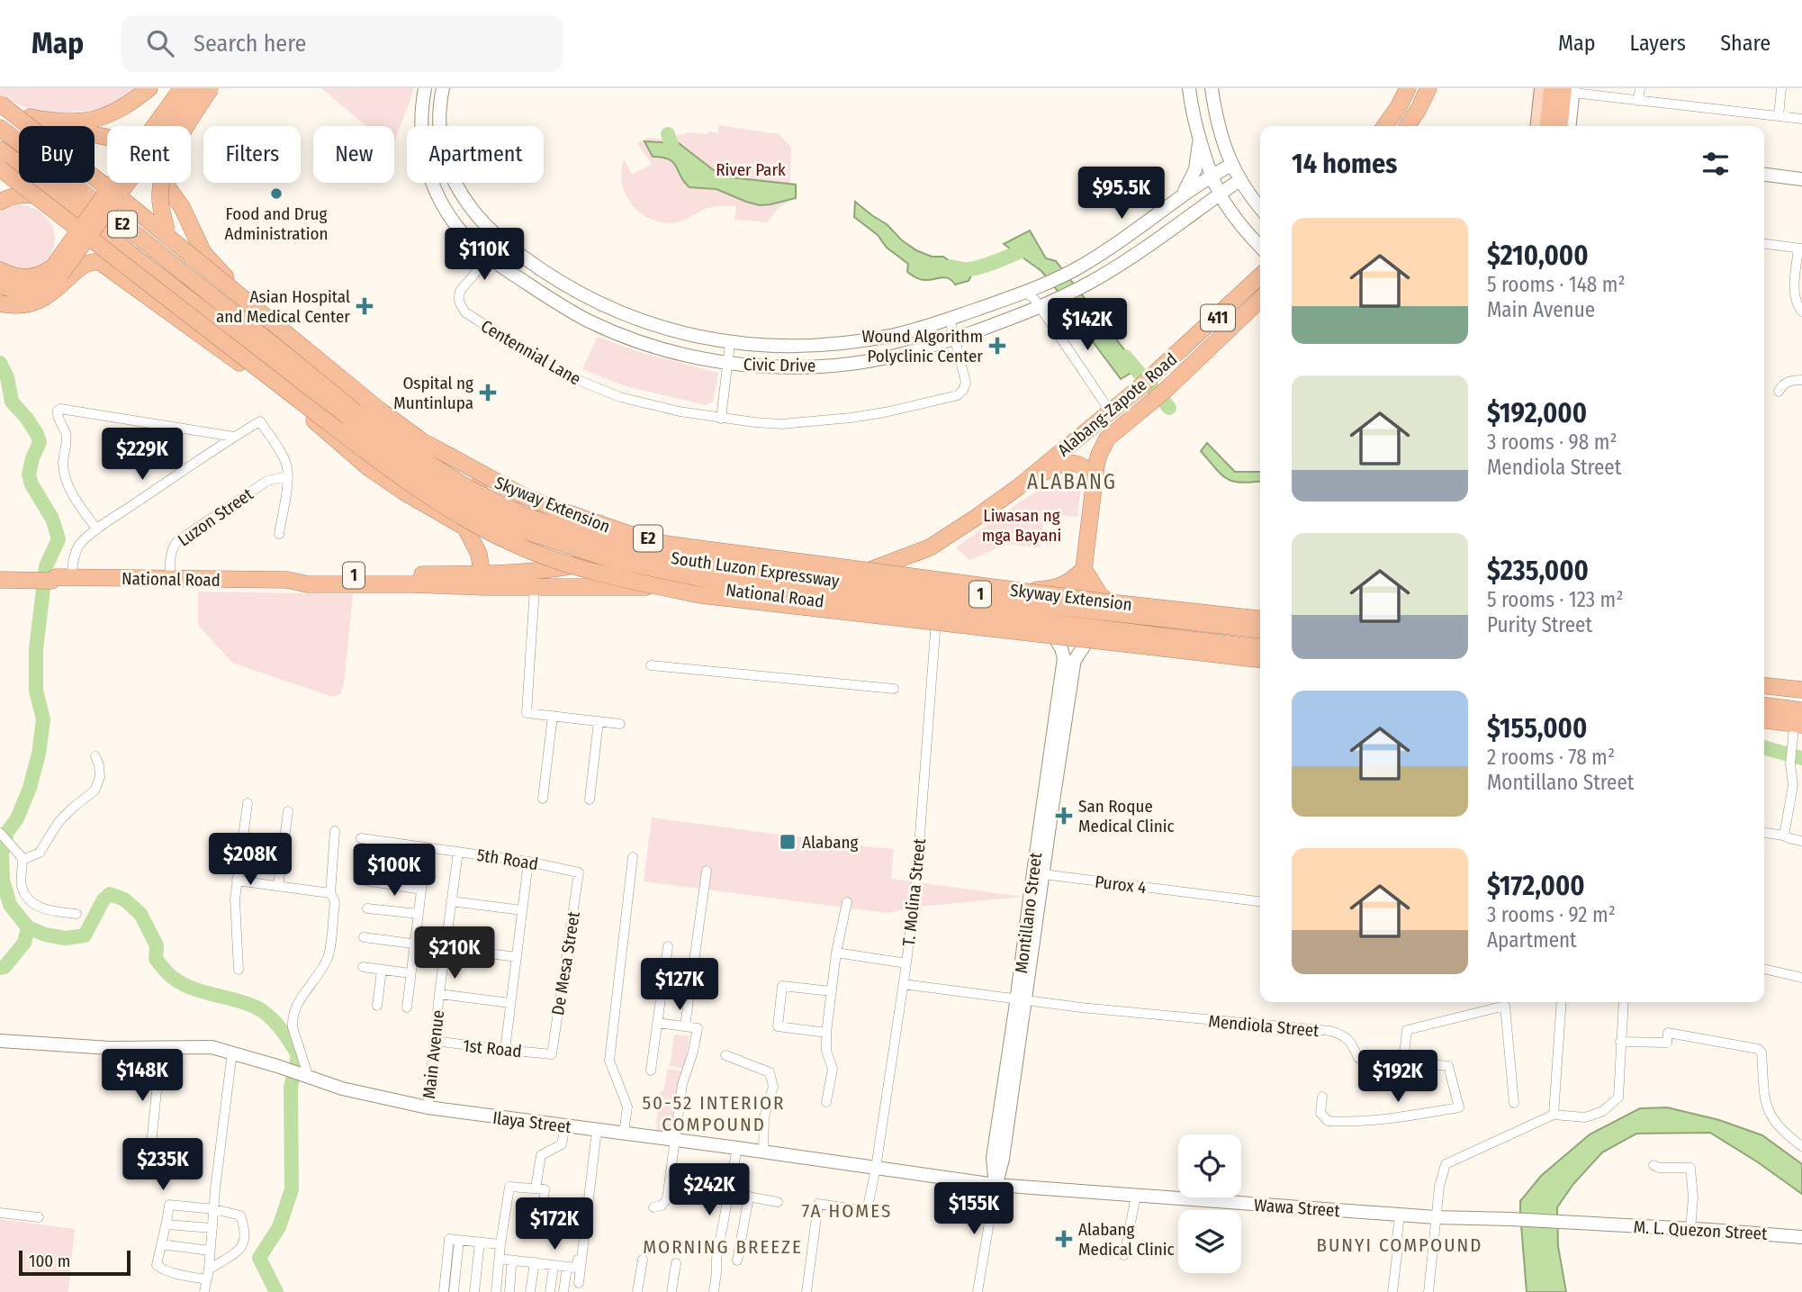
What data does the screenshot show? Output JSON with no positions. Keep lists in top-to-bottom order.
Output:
{
  "streets": {
    "highway": [
      "E2",
      "411",
      "Alabang-Zapote Road",
      "Skyway Extension",
      "South Luzon Expressway",
      "1",
      "National Road"
    ],
    "main road": [
      "Civic Drive",
      "Montillano Street",
      "Ilaya Street",
      "Wawa Street",
      "M. L. Quezon Street"
    ],
    "street": [
      "Centennial Lane",
      "Luzon Street",
      "5th Road",
      "Purox 4",
      "T. Molina Street",
      "De Mesa Street",
      "Mendiola Street",
      "1st Road",
      "Main Avenue"
    ]
  },
  "crossings": [
    ["411", "Alabang-Zapote Road"],
    ["411", "National Road"],
    ["Centennial Lane", "Civic Drive"],
    ["Alabang-Zapote Road", "National Road"],
    ["Luzon Street", "National Road"],
    ["National Road", "T. Molina Street"],
    ["5th Road", "De Mesa Street"],
    ["5th Road", "Main Avenue"],
    ["Purox 4", "Montillano Street"],
    ["T. Molina Street", "Mendiola Street"],
    ["T. Molina Street", "Ilaya Street"],
    ["Montillano Street", "Mendiola Street"],
    ["Montillano Street", "Ilaya Street"],
    ["Montillano Street", "Wawa Street"],
    ["De Mesa Street", "1st Road"],
    ["1st Road", "Main Avenue"],
    ["Main Avenue", "Ilaya Street"],
    ["Ilaya Street", "Wawa Street"],
    ["Wawa Street", "M. L. Quezon Street"]
  ],
  "districts": [
    "ALABANG",
    "50-52 INTERIOR COMPOUND",
    "7A HOMES",
    "BUNYI COMPOUND",
    "MORNING BREEZE"
  ],
  "parks": ["River Park", "Liwasan ng mga Bayani"],
  "places": {
    "other": ["Food and Drug Administration"],
    "health": [
      "Asian Hospital and Medical Center",
      "Wound Algorithm Polyclinic Center",
      "Ospital ng Muntinlupa",
      "San Roque Medical Clinic",
      "Alabang Medical Clinic"
    ],
    "transit": ["Alabang"]
  },
  "scale_bar": "100 m",
  "page": {
    "header": "Map",
    "search": "Search here",
    "nav": ["Map", "Layers", "Share"],
    "chip": [
      "Buy",
      "Rent",
      "Filters",
      "New",
      "Apartment"
    ],
    "heading": "14 homes",
    "price": [
      "$95.5K",
      "$110K",
      "$142K",
      "$229K",
      "$208K",
      "$100K",
      "$210K",
      "$127K",
      "$148K",
      "$192K",
      "$235K",
      "$242K",
      "$155K",
      "$172K"
    ],
    "list": [
      {
        "name": "$210,000",
        "note": "5 rooms · 148 m² · Main Avenue"
      },
      {
        "name": "$192,000",
        "note": "3 rooms · 98 m² · Mendiola Street"
      },
      {
        "name": "$235,000",
        "note": "5 rooms · 123 m² · Purity Street"
      },
      {
        "name": "$155,000",
        "note": "2 rooms · 78 m² · Montillano Street"
      },
      {
        "name": "$172,000",
        "note": "3 rooms · 92 m² · Apartment"
      }
    ],
    "scale": "100 m"
  }
}
